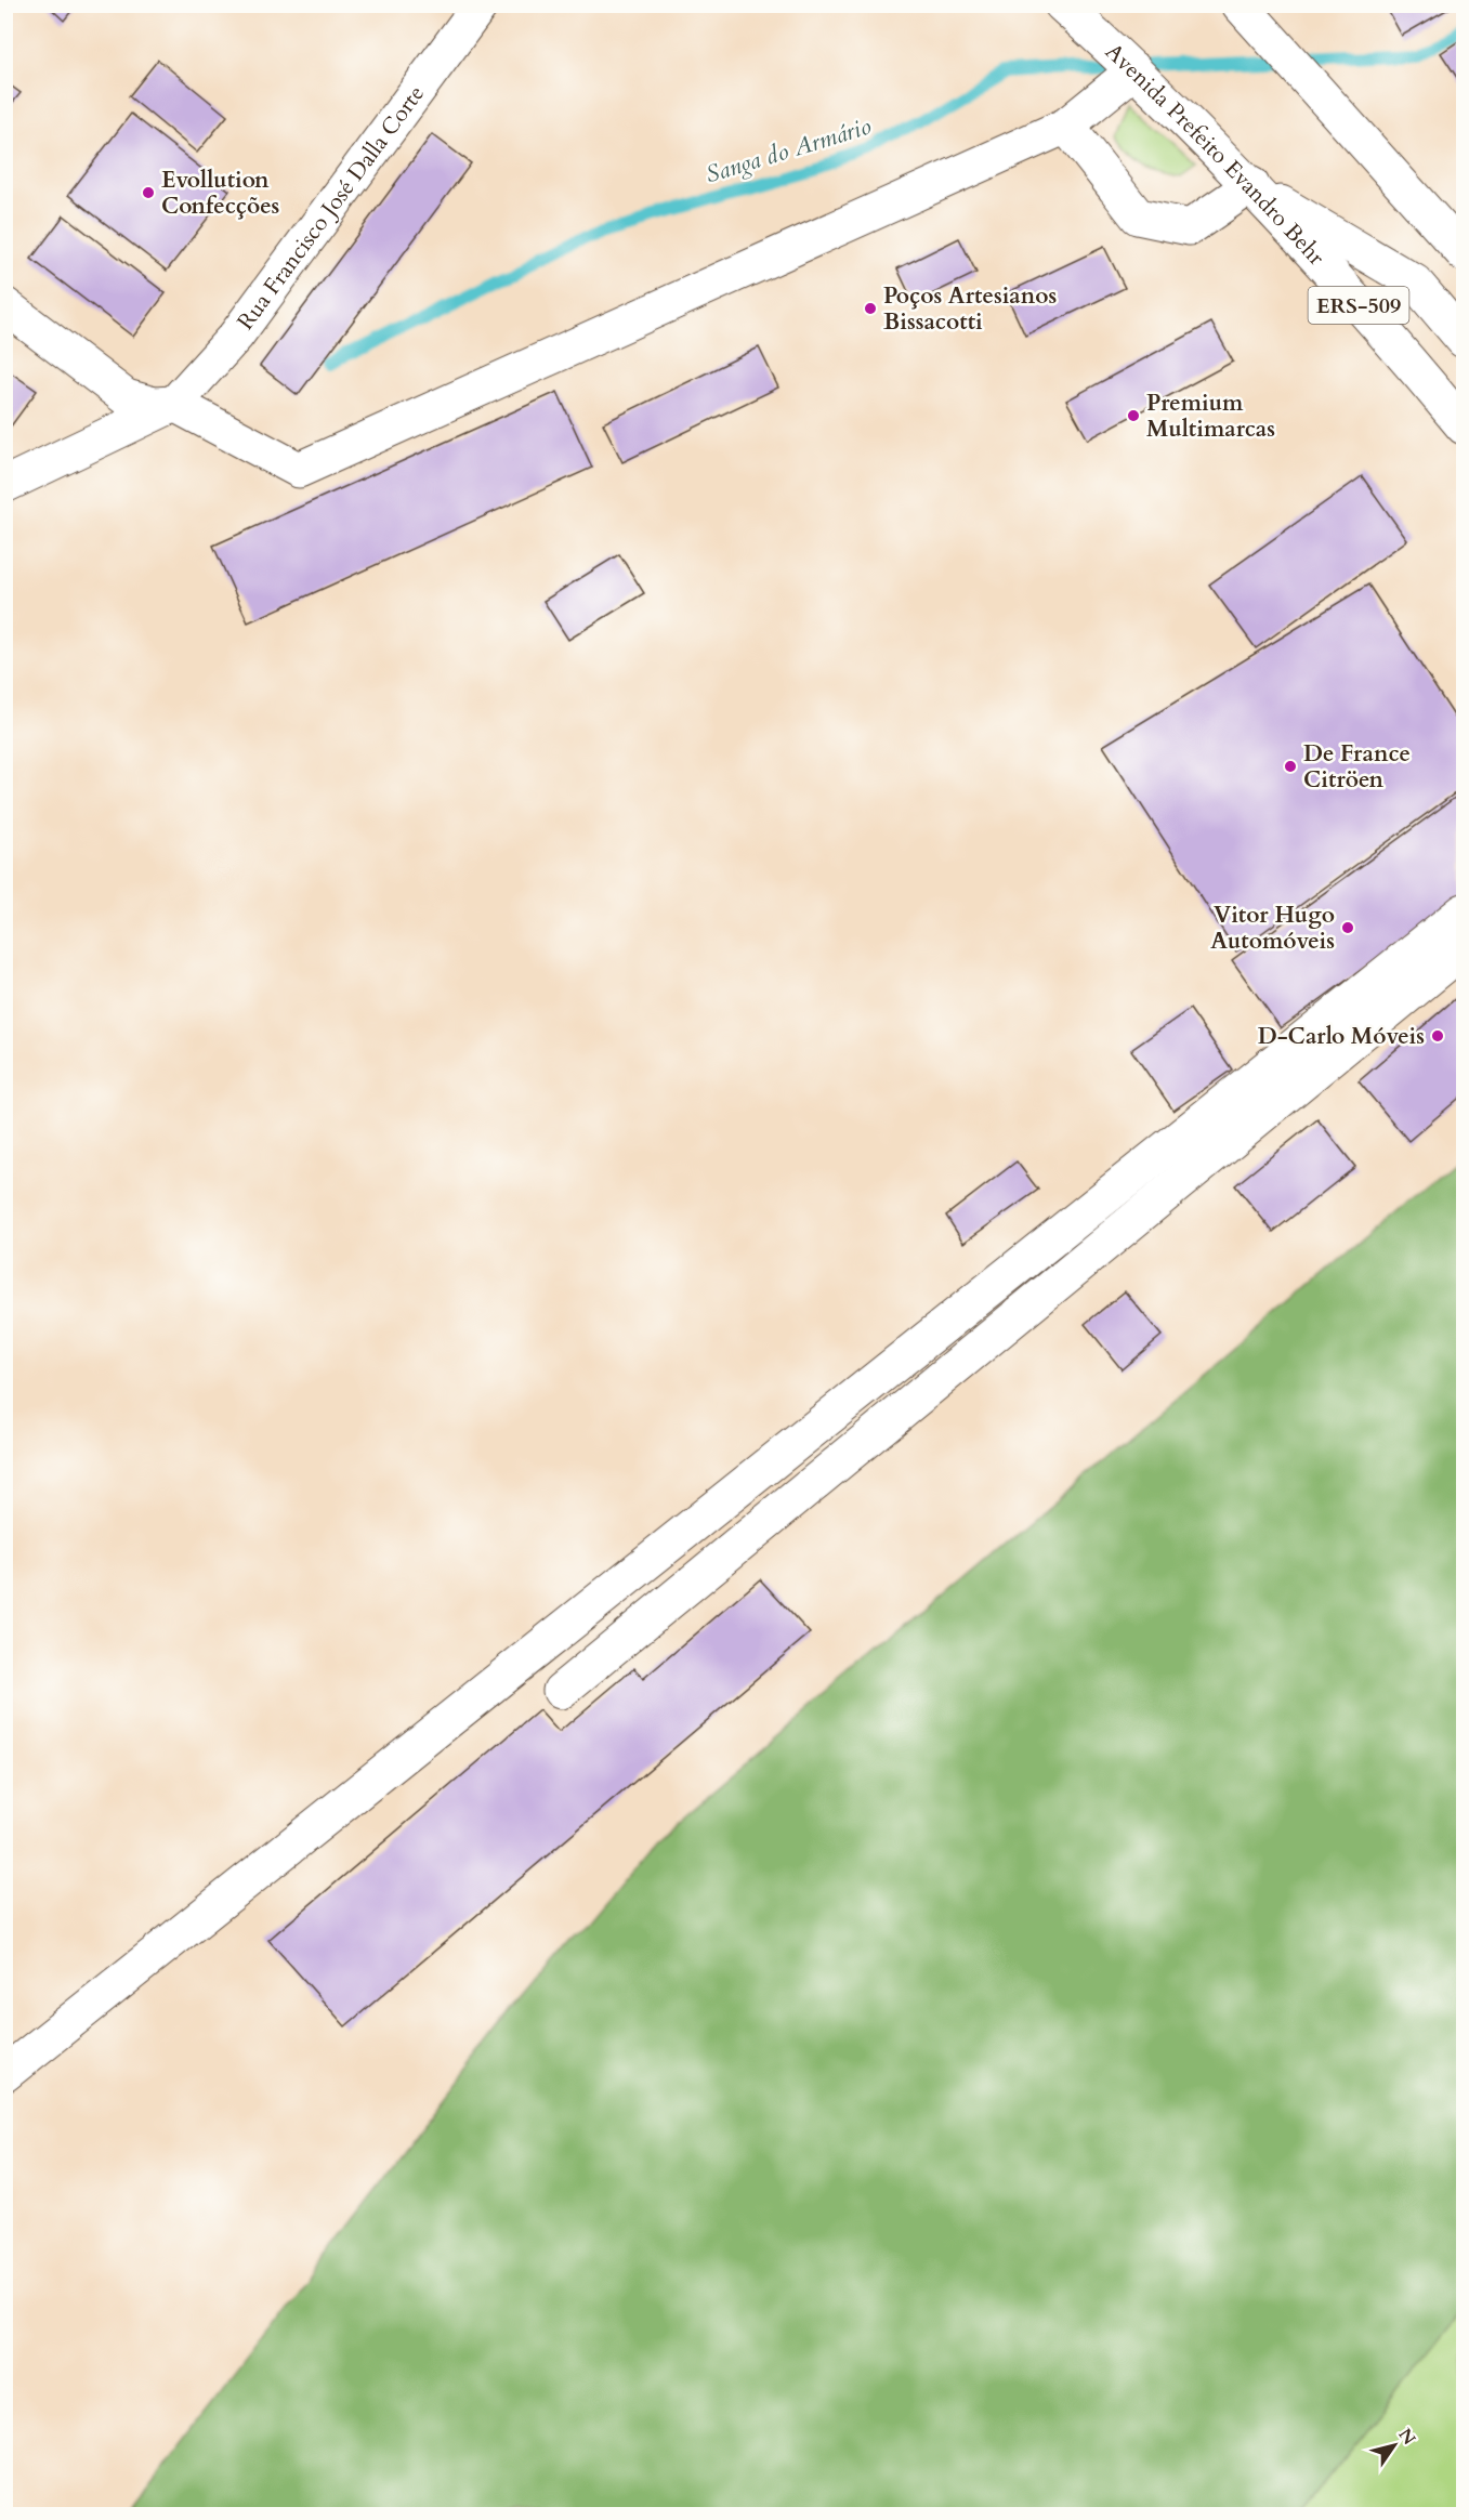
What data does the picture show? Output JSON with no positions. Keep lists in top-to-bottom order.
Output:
{
  "streets": {
    "main road": ["Avenida Prefeito Evandro Behr", "Rua Francisco José Dalla Corte", "ERS-509"]
  },
  "water": ["Sanga do Armário"],
  "places": [
    "Evollution Confecções",
    "Poços Artesianos Bissacotti",
    "Premium Multimarcas",
    "De France Citröen",
    "Vitor Hugo Automóveis",
    "D-Carlo Móveis"
  ],
  "north": "top right"
}
